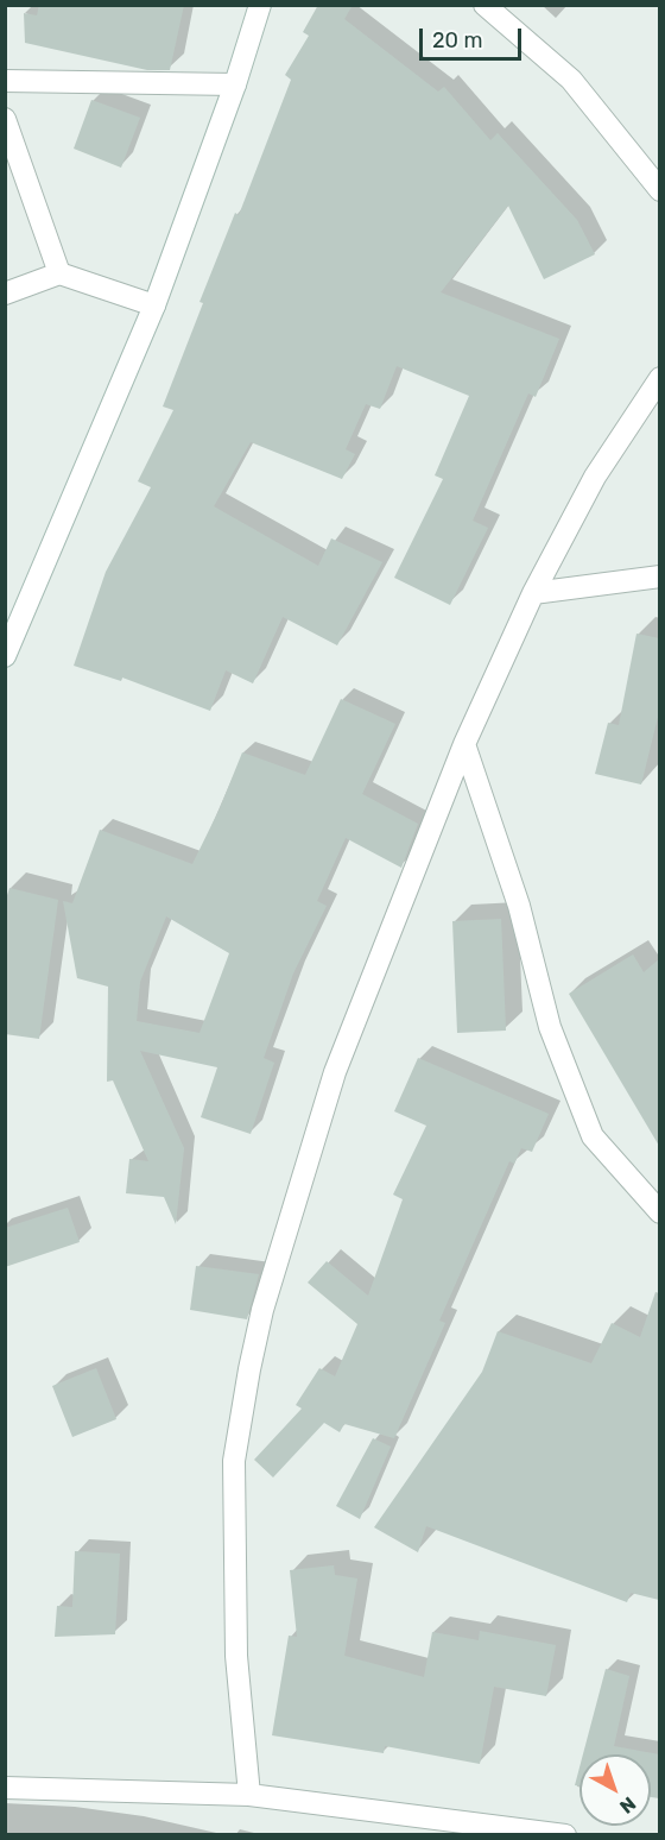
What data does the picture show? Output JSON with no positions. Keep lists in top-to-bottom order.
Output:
{
  "scale_bar": "20 m",
  "north": "bottom right"
}
